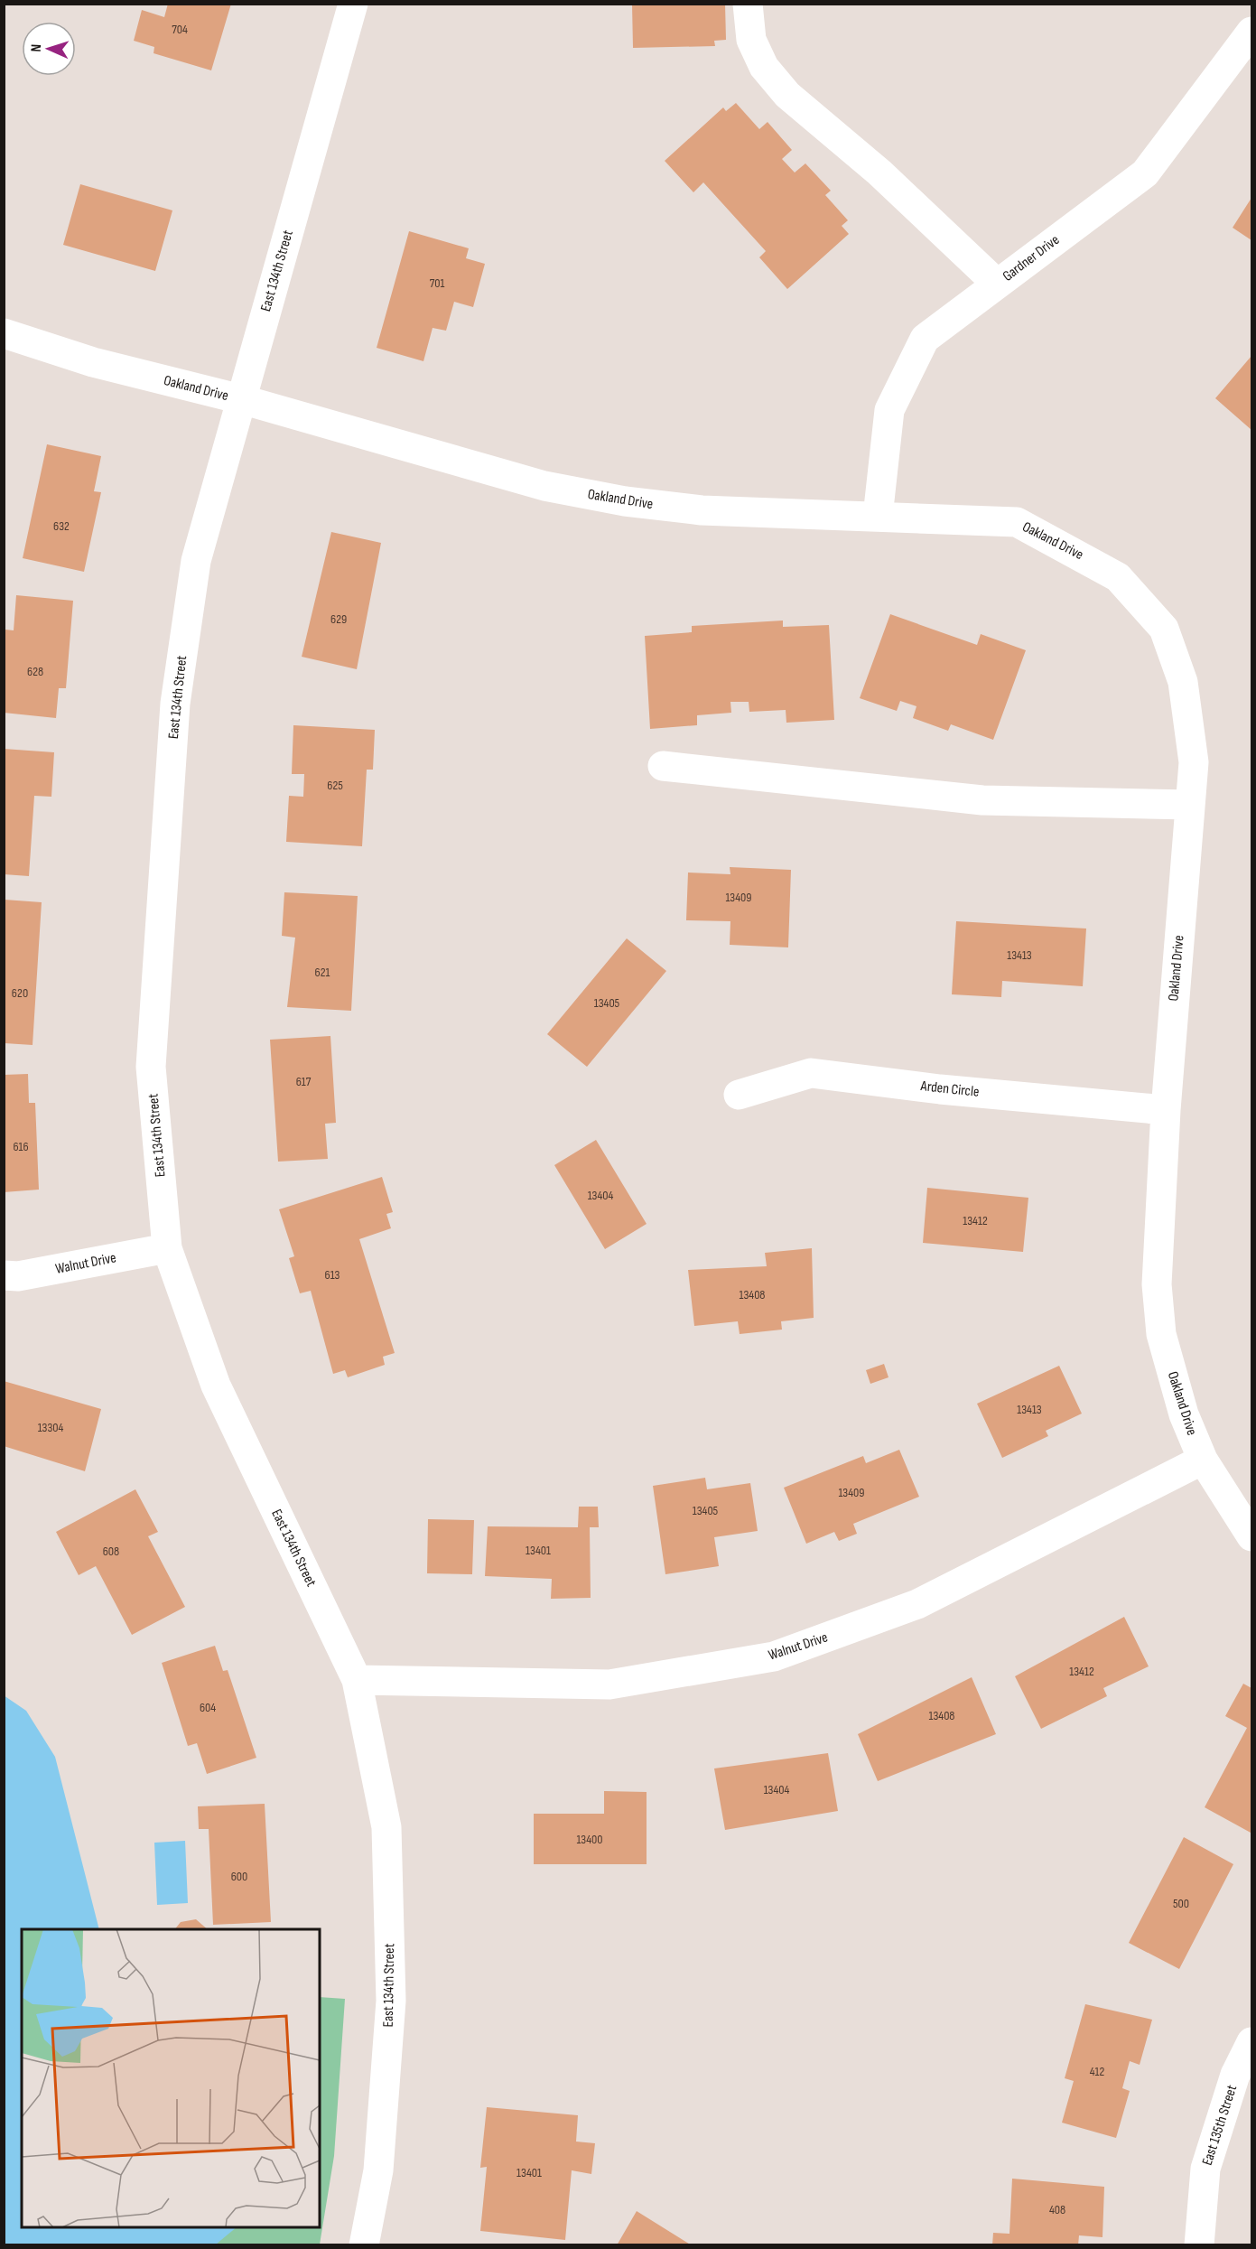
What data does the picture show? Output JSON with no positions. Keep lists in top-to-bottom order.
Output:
{
  "streets": {
    "street": [
      "Gardner Drive",
      "East 134th Street",
      "Oakland Drive",
      "Arden Circle",
      "Walnut Drive",
      "East 135th Street"
    ]
  },
  "crossings": [
    ["Gardner Drive", "Oakland Drive"],
    ["East 134th Street", "Oakland Drive"],
    ["East 134th Street", "Walnut Drive"],
    ["Oakland Drive", "Arden Circle"],
    ["Oakland Drive", "Walnut Drive"]
  ],
  "house_numbers": [
    "704",
    "701",
    "632",
    "629",
    "628",
    "625",
    "13409",
    "13413",
    "621",
    "620",
    "13405",
    "617",
    "616",
    "13404",
    "13412",
    "613",
    "13408",
    "13413",
    "13304",
    "13409",
    "13405",
    "13401",
    "608",
    "13412",
    "604",
    "13408",
    "13404",
    "13400",
    "600",
    "500",
    "412",
    "13401",
    "408"
  ],
  "north": "left"
}
